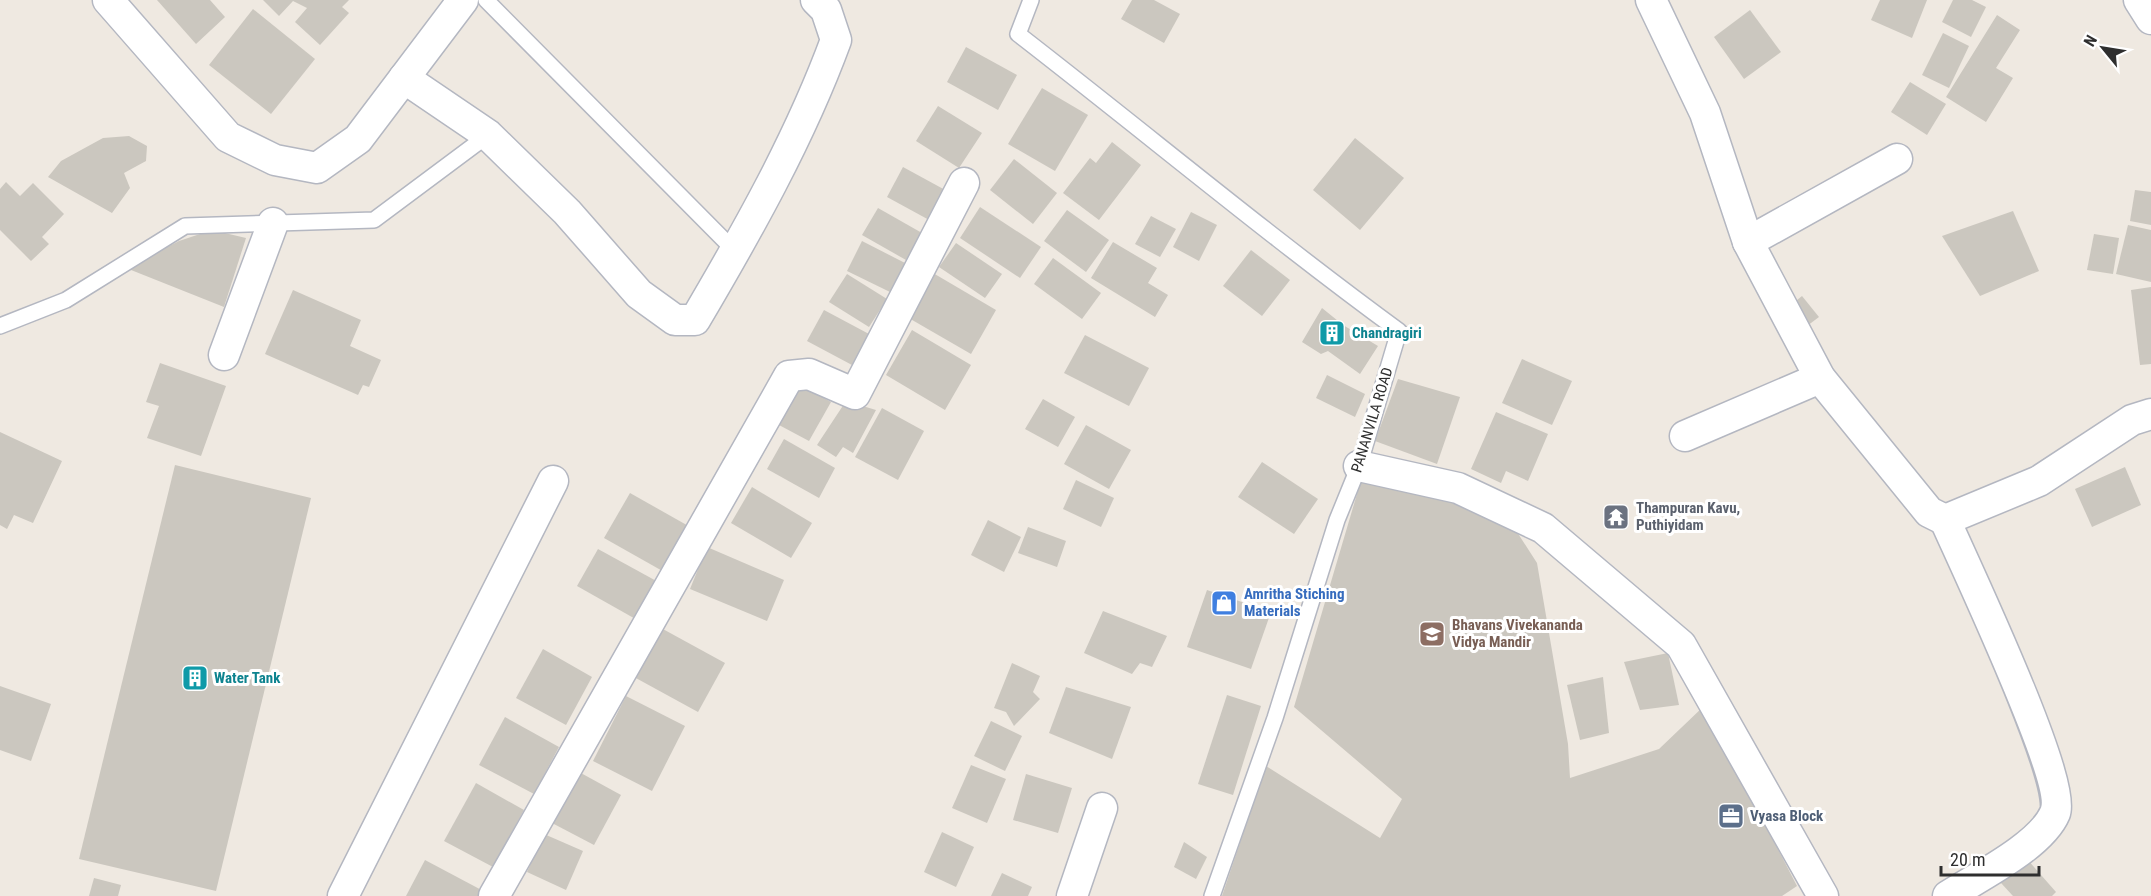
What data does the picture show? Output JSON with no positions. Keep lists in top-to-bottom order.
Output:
{
  "streets": {
    "lane": ["PANANVILA ROAD"]
  },
  "places": {
    "building": ["Chandragiri", "Water Tank"],
    "temple": ["Thampuran Kavu, Puthiyidam"],
    "shop": ["Amritha Stiching Materials"],
    "school or university": ["Bhavans Vivekananda Vidya Mandir"],
    "office": ["Vyasa Block"]
  },
  "scale_bar": "20 m",
  "north": "top left"
}
